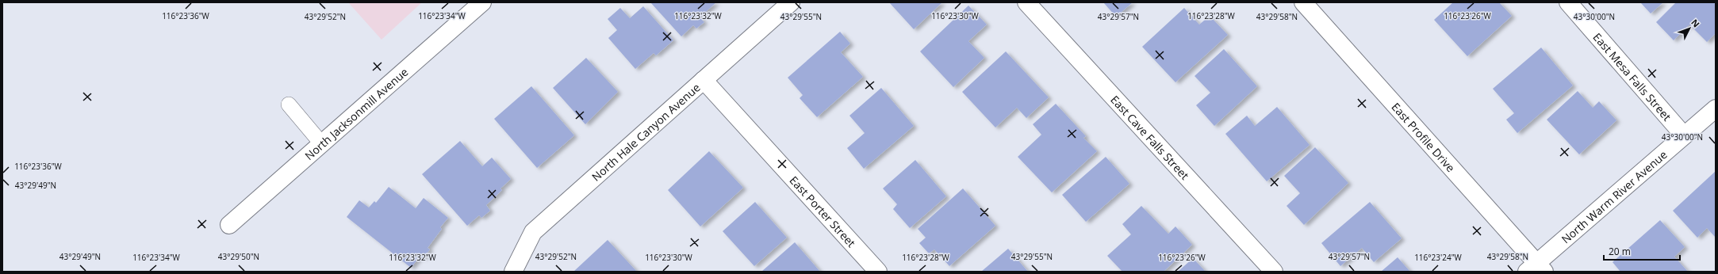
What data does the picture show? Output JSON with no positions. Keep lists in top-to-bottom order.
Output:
{
  "streets": {
    "street": [
      "East Mesa Falls Street",
      "North Jacksonmill Avenue",
      "North Hale Canyon Avenue",
      "East Cave Falls Street",
      "East Profile Drive",
      "North Warm River Avenue",
      "East Porter Street"
    ]
  },
  "crossings": [
    ["East Mesa Falls Street", "North Warm River Avenue"],
    ["North Hale Canyon Avenue", "East Porter Street"],
    ["East Profile Drive", "North Warm River Avenue"]
  ],
  "scale_bar": "20 m",
  "north": "top right",
  "coordinates": [
    "116°23'36\"W",
    "116°23'34\"W",
    "116°23'32\"W",
    "116°23'30\"W",
    "116°23'28\"W",
    "116°23'26\"W",
    "43°29'52\"N",
    "43°29'55\"N",
    "43°29'57\"N",
    "43°29'58\"N",
    "43°30'00\"N",
    "43°29'49\"N",
    "43°29'50\"N",
    "116°23'24\"W"
  ]
}
